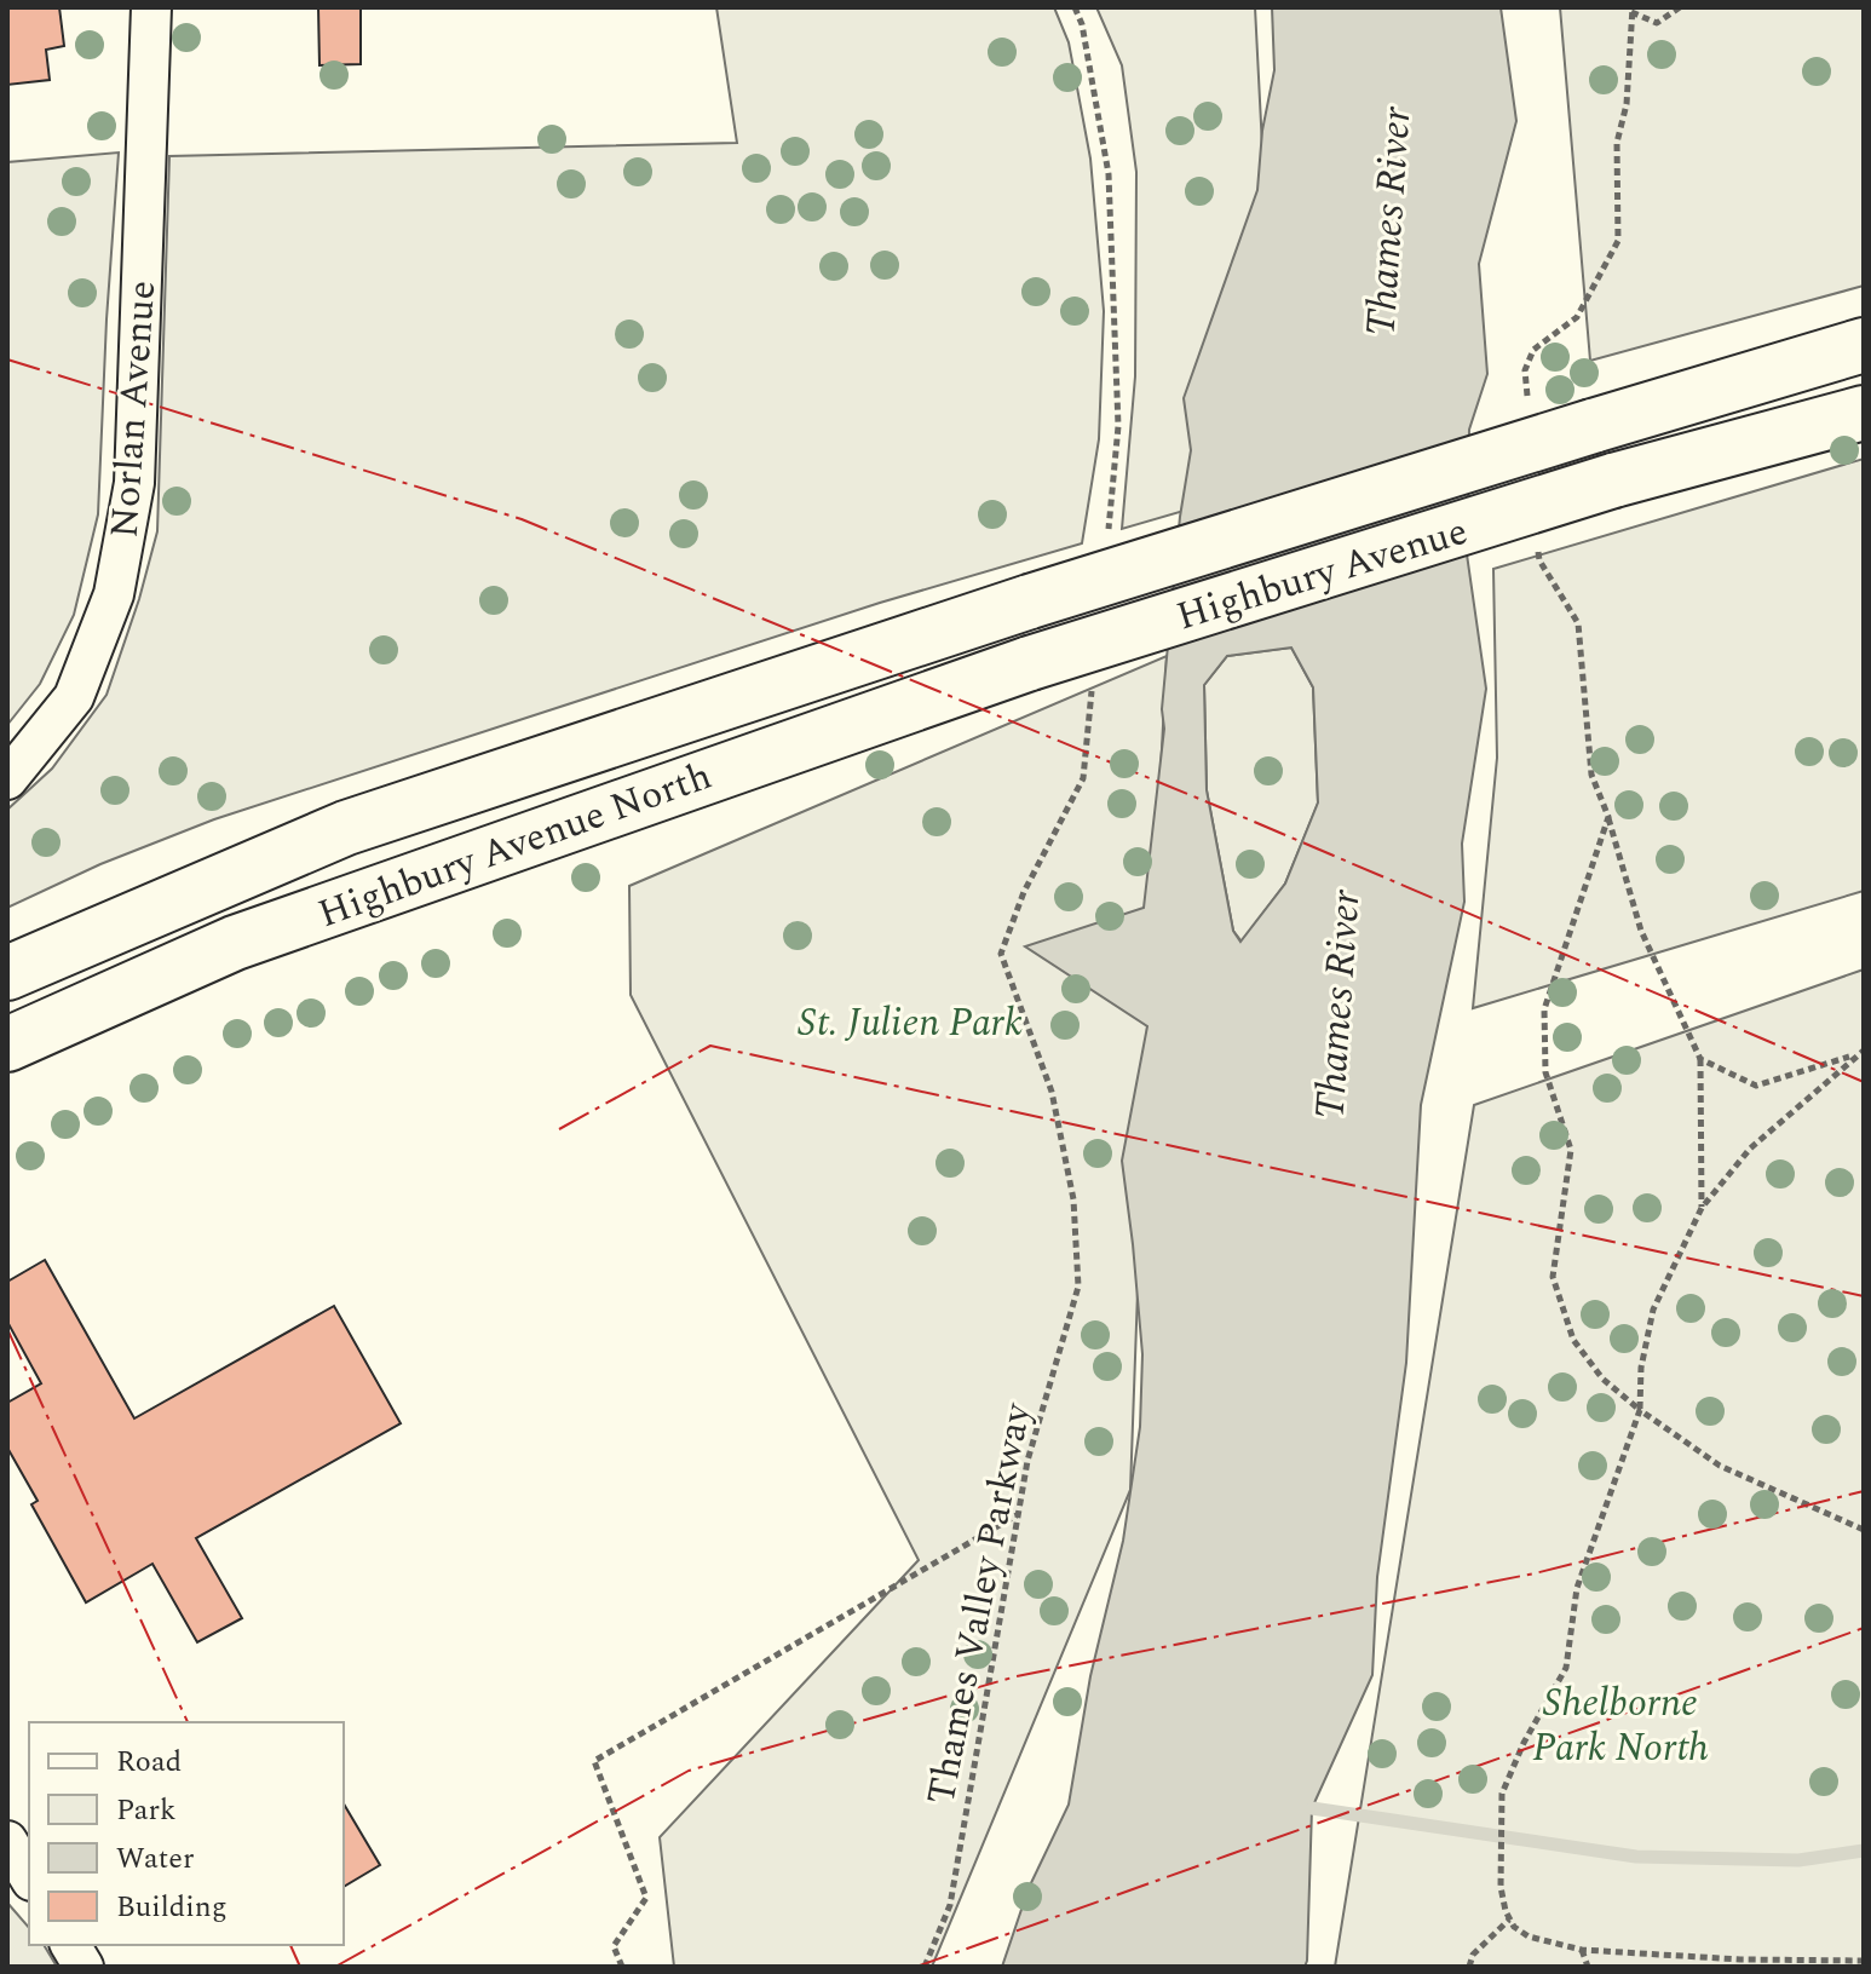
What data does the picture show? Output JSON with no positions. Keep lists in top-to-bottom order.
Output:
{
  "streets": {
    "highway": ["Highbury Avenue", "Highbury Avenue North"],
    "street": ["Norlan Avenue"],
    "path": ["Thames Valley Parkway"]
  },
  "crossings": [
    ["Highbury Avenue", "Highbury Avenue North"]
  ],
  "water": ["Thames River"],
  "parks": ["St. Julien Park", "Shelborne Park North"],
  "legend": [
    "Road",
    "Park",
    "Water",
    "Building"
  ]
}
